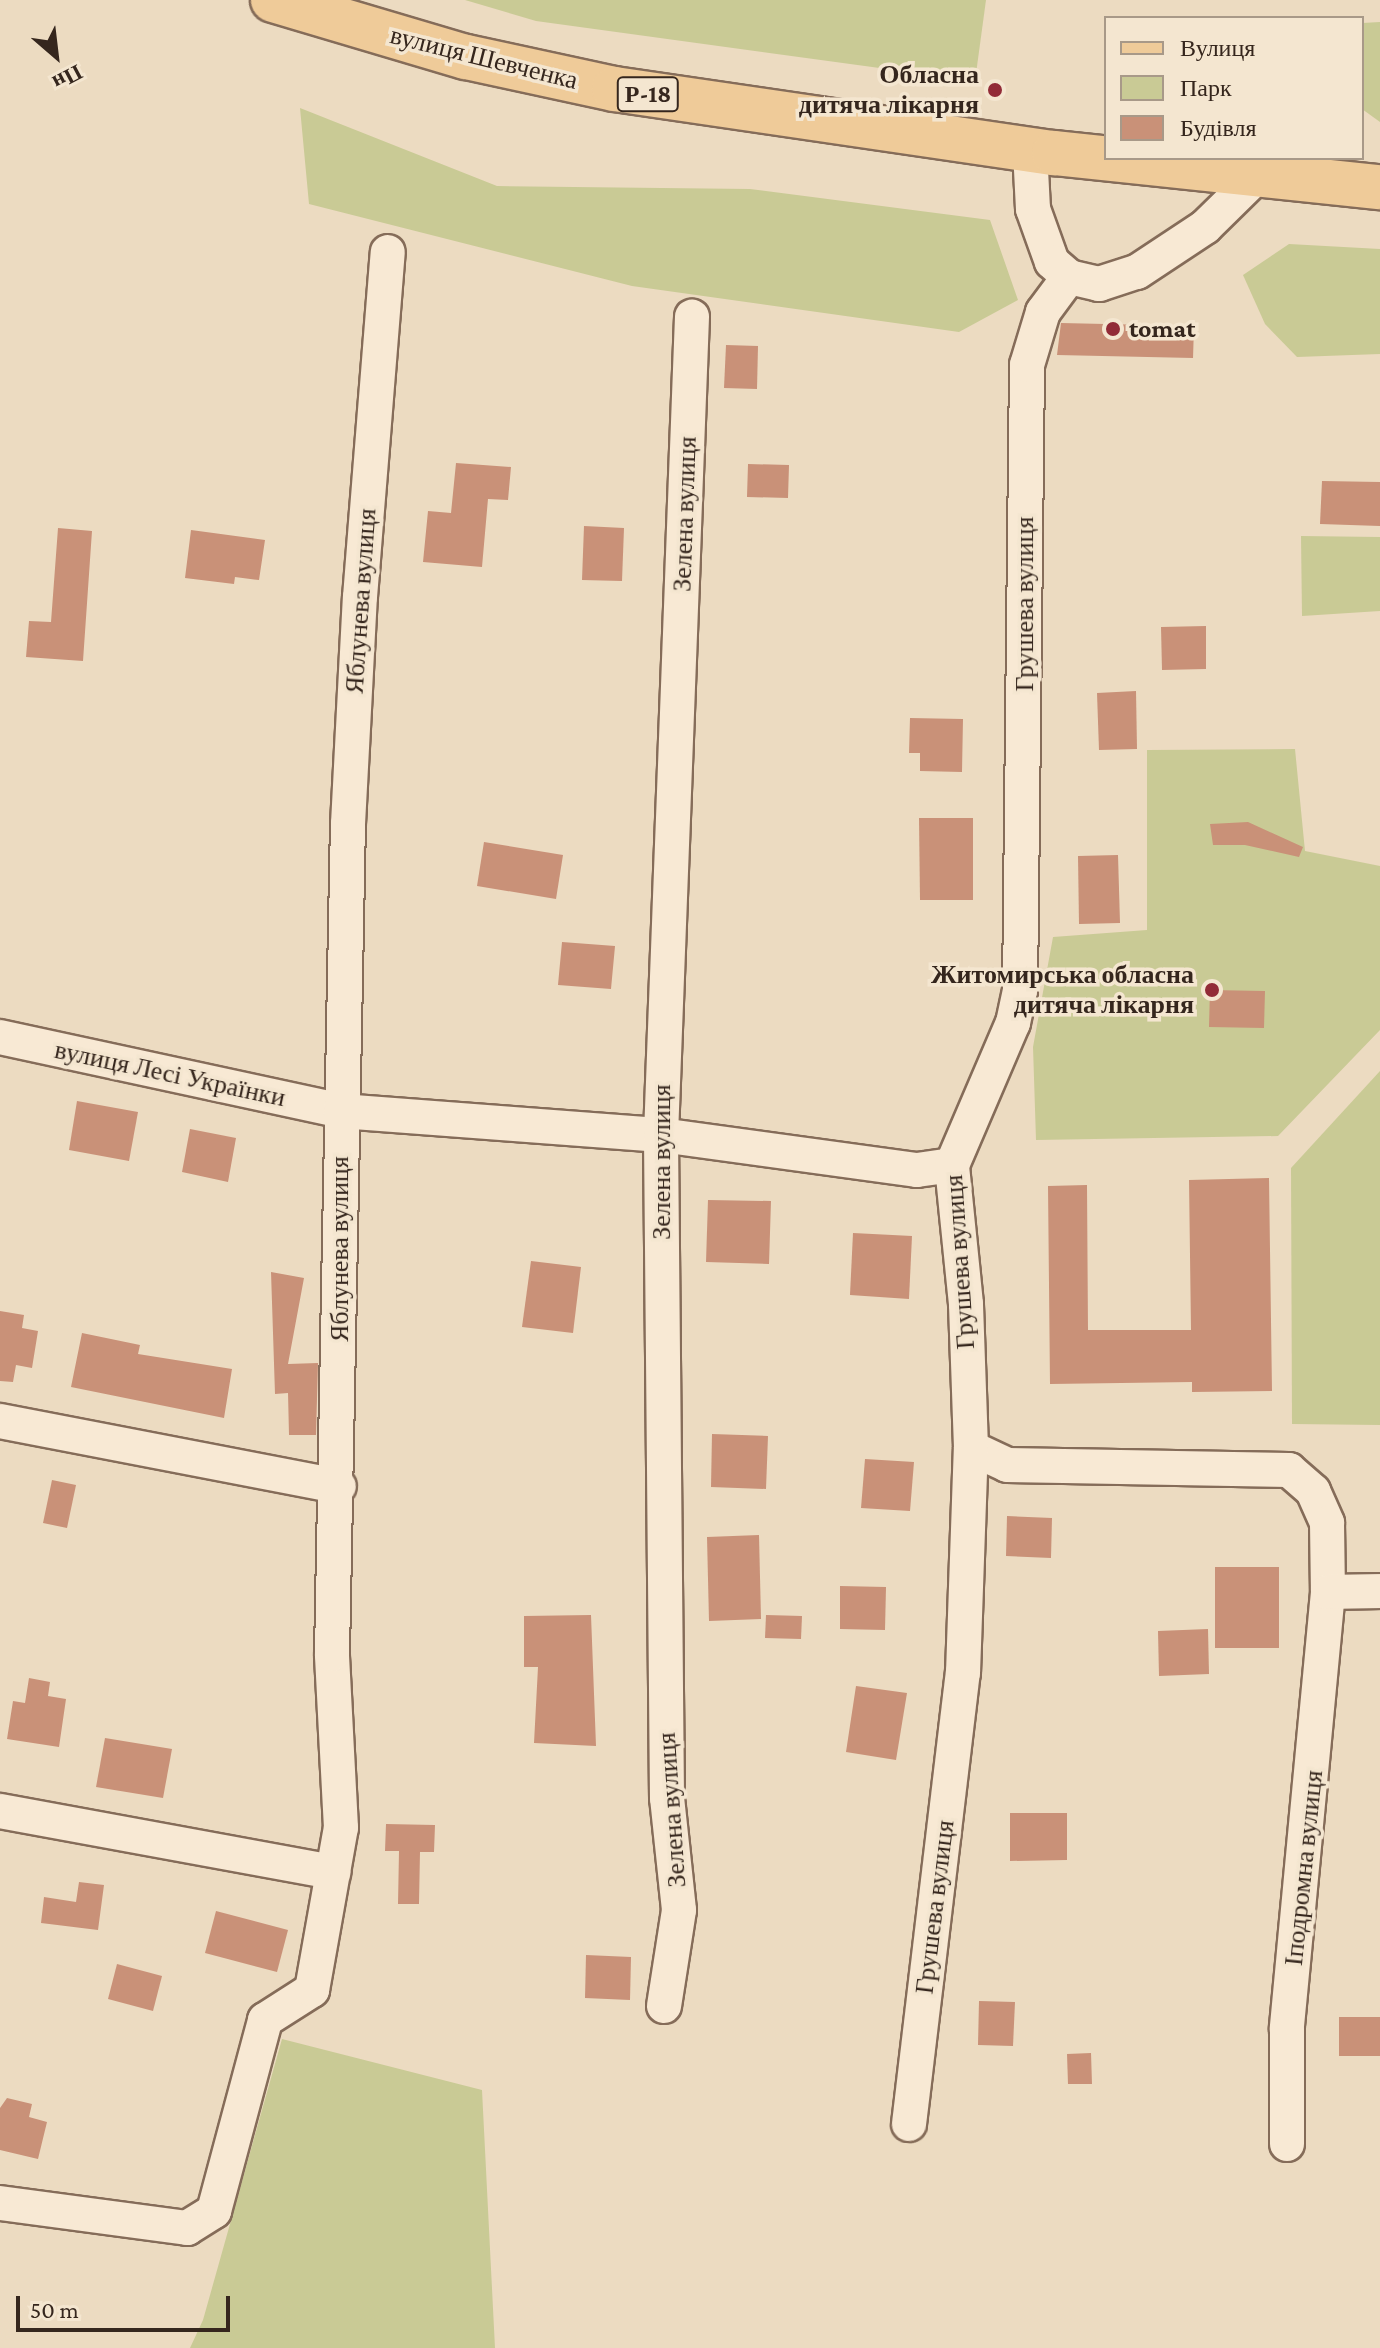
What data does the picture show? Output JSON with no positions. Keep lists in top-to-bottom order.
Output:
{
  "streets": {
    "main road": ["вулиця Шевченка", "Р-18"],
    "street": [
      "Зелена вулиця",
      "Яблунева вулиця",
      "Грушева вулиця",
      "вулиця Лесі Українки",
      "Іподромна вулиця"
    ]
  },
  "crossings": [
    ["вулиця Шевченка", "Р-18"],
    ["Зелена вулиця", "вулиця Лесі Українки"],
    ["Яблунева вулиця", "вулиця Лесі Українки"],
    ["Грушева вулиця", "вулиця Лесі Українки"],
    ["Грушева вулиця", "Іподромна вулиця"]
  ],
  "places": ["Обласна дитяча лікарня", "tomat", "Житомирська обласна дитяча лікарня"],
  "legend": ["Вулиця", "Парк", "Будівля"],
  "scale_bar": "50 m",
  "north": "bottom right"
}
